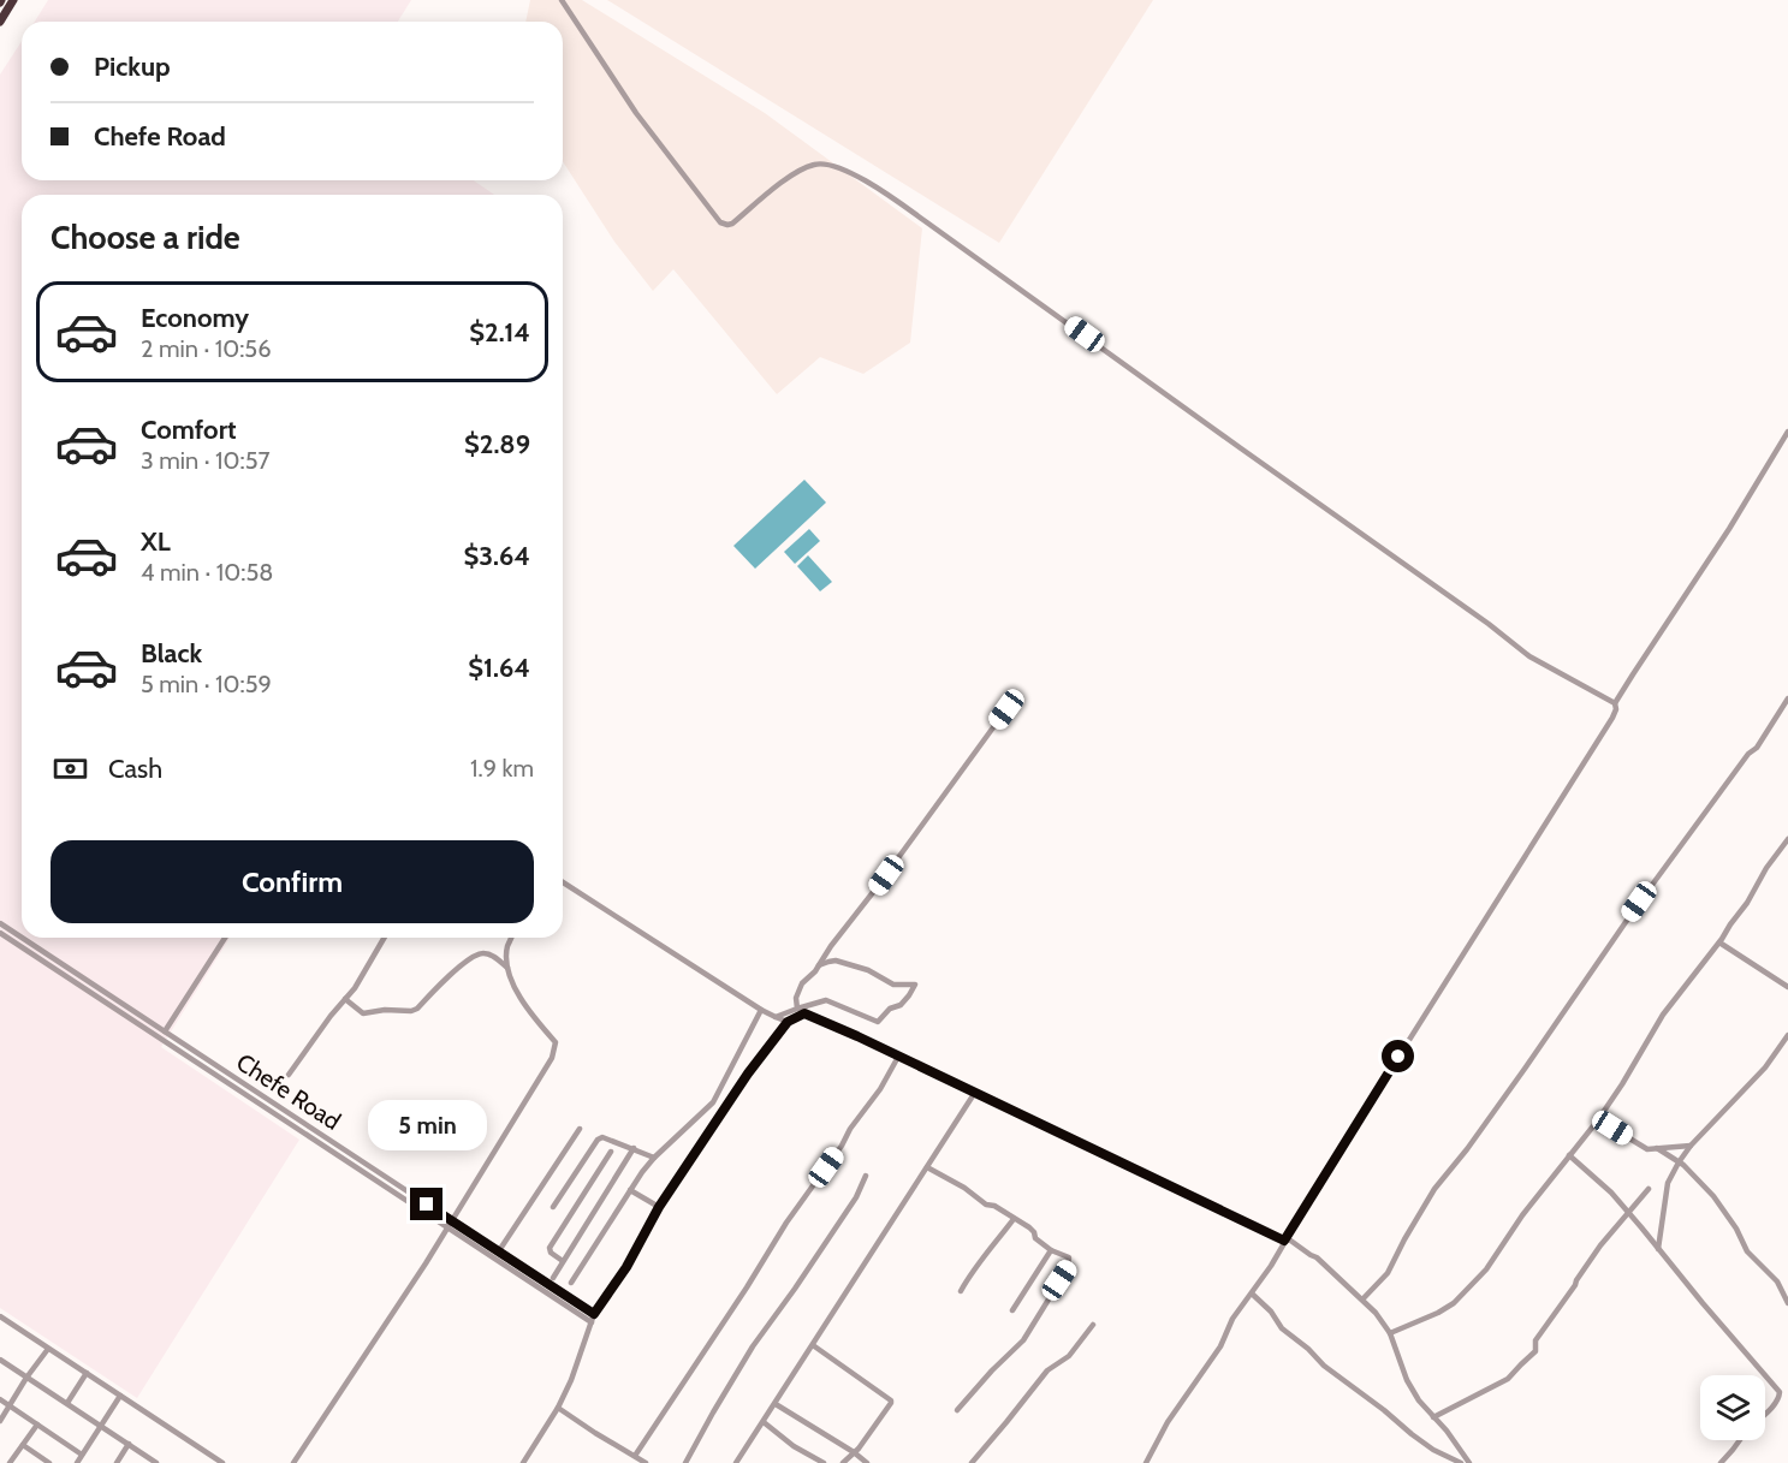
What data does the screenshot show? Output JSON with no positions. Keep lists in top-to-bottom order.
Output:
{
  "streets": {
    "street": ["Chefe Road"]
  },
  "page": {
    "banner": ["Pickup", "Chefe Road"],
    "heading": "Choose a ride",
    "list": [
      {
        "name": "Economy",
        "note": "2 min · 10:56",
        "value": "$2.14"
      },
      {
        "name": "Comfort",
        "note": "3 min · 10:57",
        "value": "$2.89"
      },
      {
        "name": "XL",
        "note": "4 min · 10:58",
        "value": "$3.64"
      },
      {
        "name": "Black",
        "note": "5 min · 10:59",
        "value": "$1.64"
      }
    ],
    "pay": ["Cash", "1.9 km"],
    "buttons": "Confirm",
    "bubble": "5 min"
  }
}
